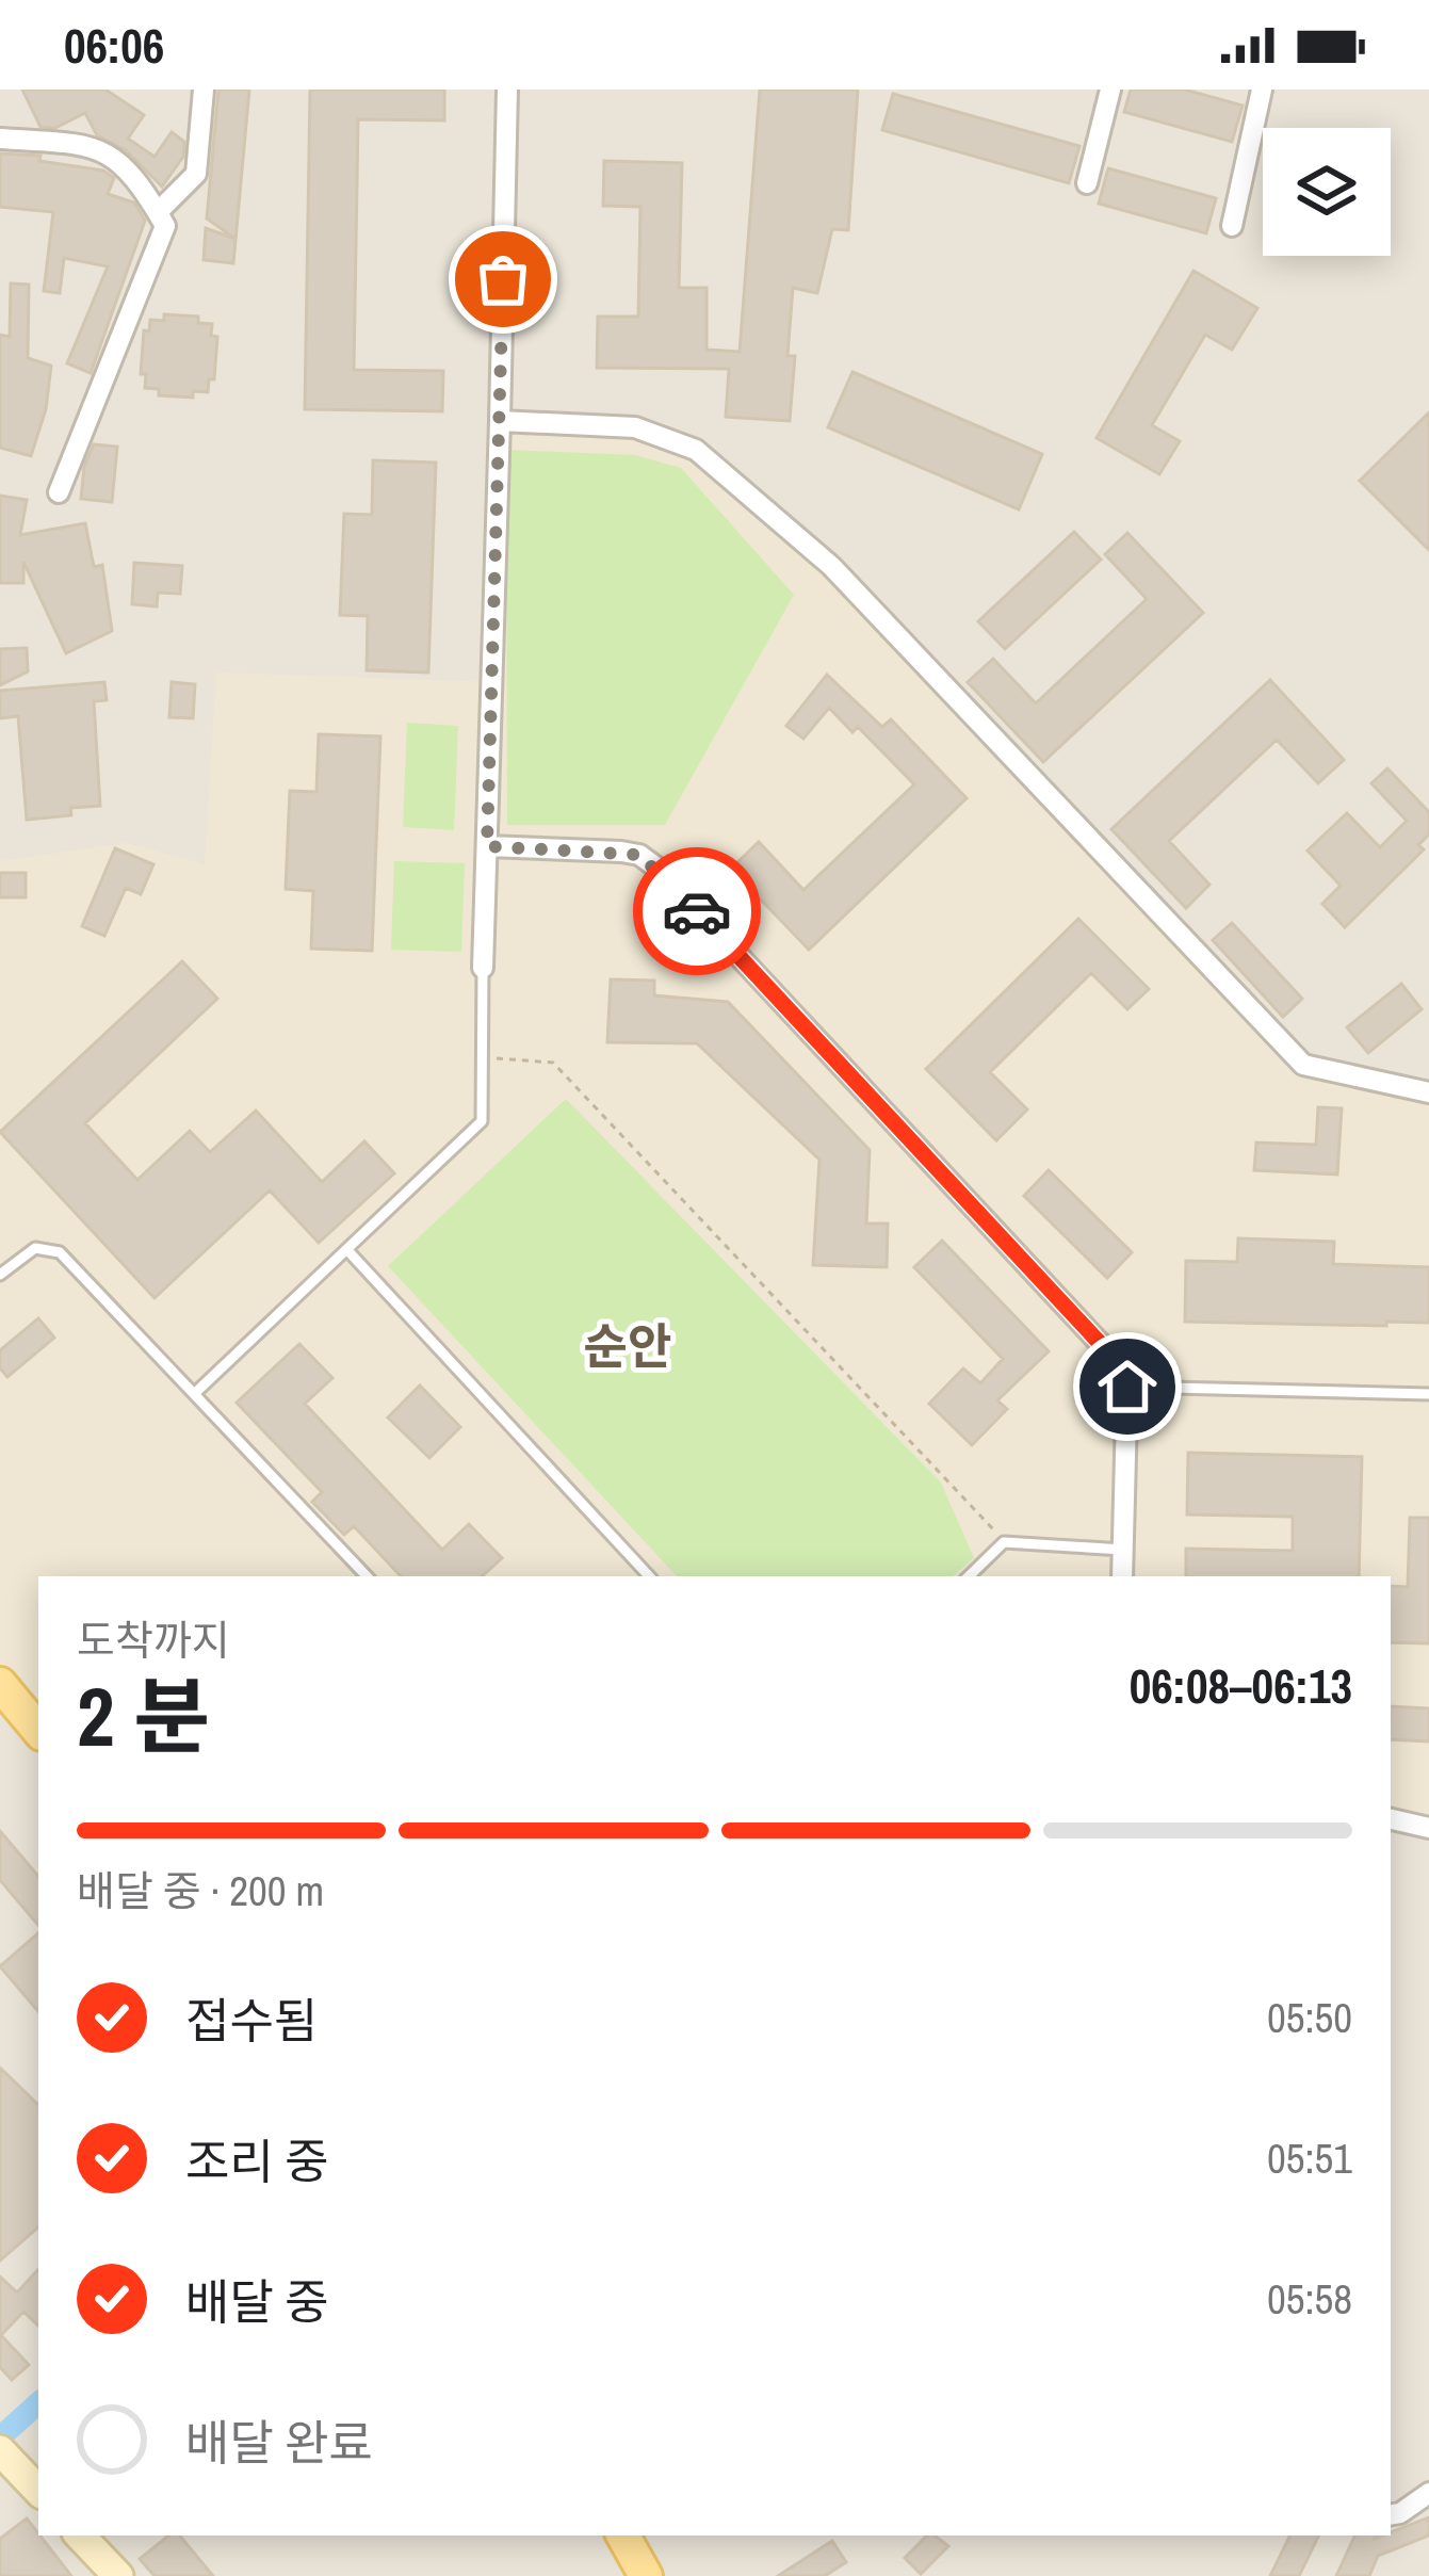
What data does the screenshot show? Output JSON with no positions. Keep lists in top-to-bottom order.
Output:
{
  "districts": ["순안"],
  "page": {
    "status": "06:06",
    "heading": ["2 분", "도착까지", "06:08–06:13"],
    "bar": "배달 중 · 200 m",
    "list": [
      ["접수됨", "05:50"],
      ["조리 중", "05:51"],
      ["배달 중", "05:58"],
      "배달 완료"
    ]
  }
}
